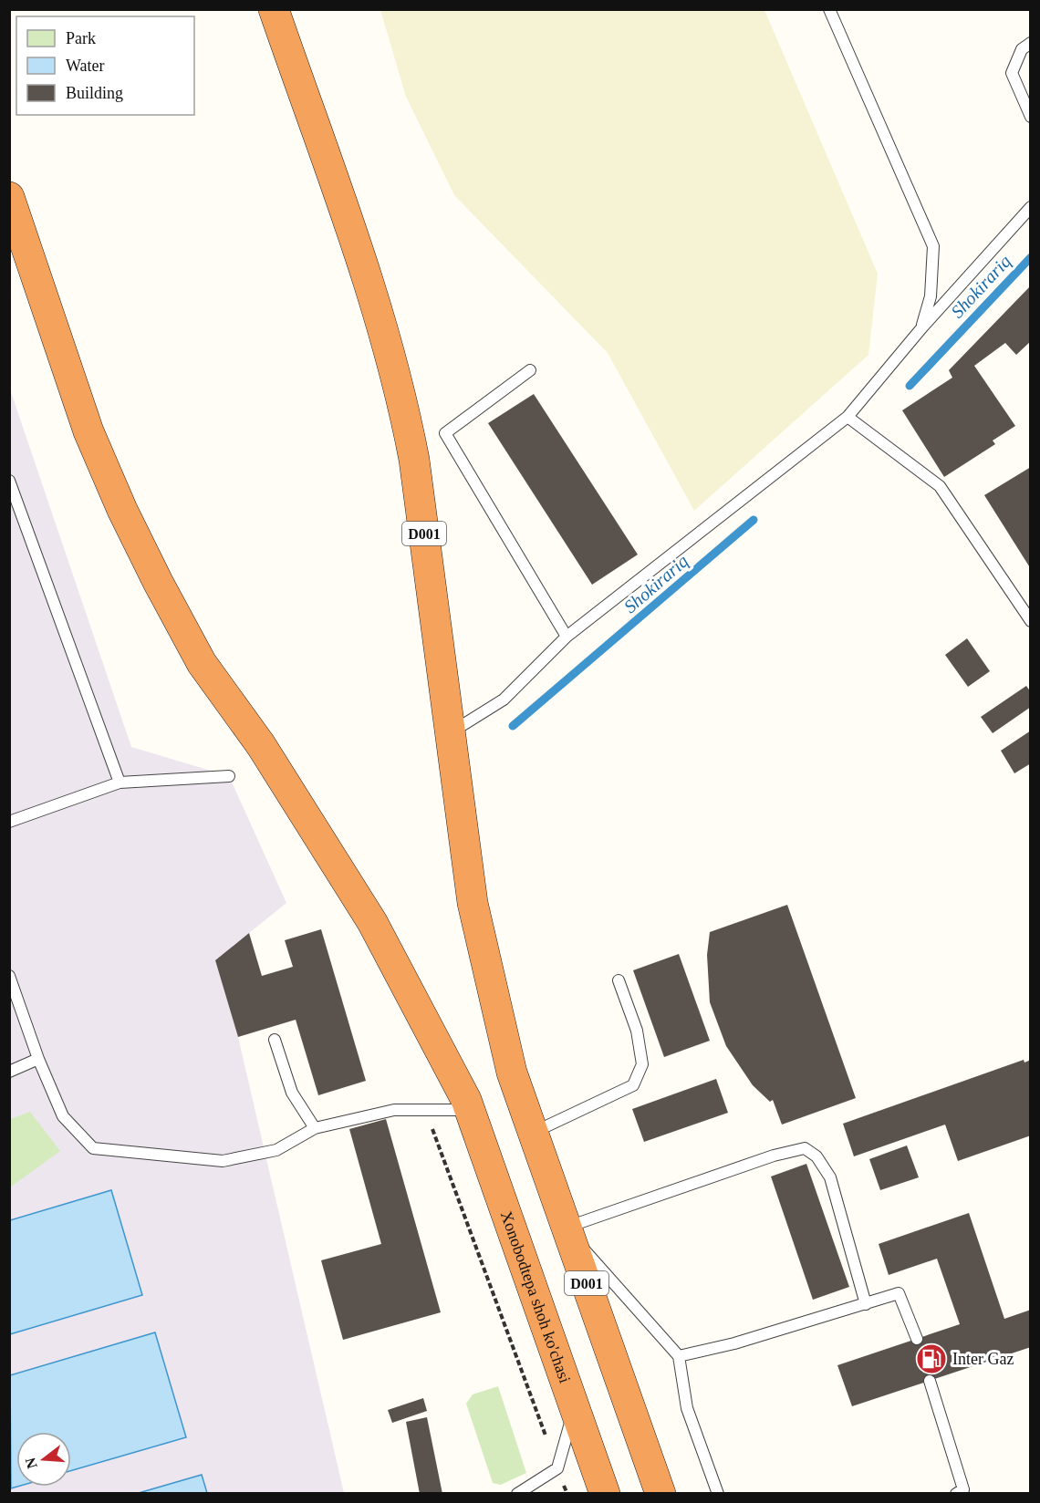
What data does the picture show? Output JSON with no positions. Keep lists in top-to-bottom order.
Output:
{
  "streets": {
    "highway": ["D001", "Xonobodtepa shoh ko'chasi"]
  },
  "water": ["Shokirariq"],
  "places": {
    "fuel station": ["Inter Gaz"]
  },
  "legend": ["Park", "Water", "Building"],
  "north": "left"
}
